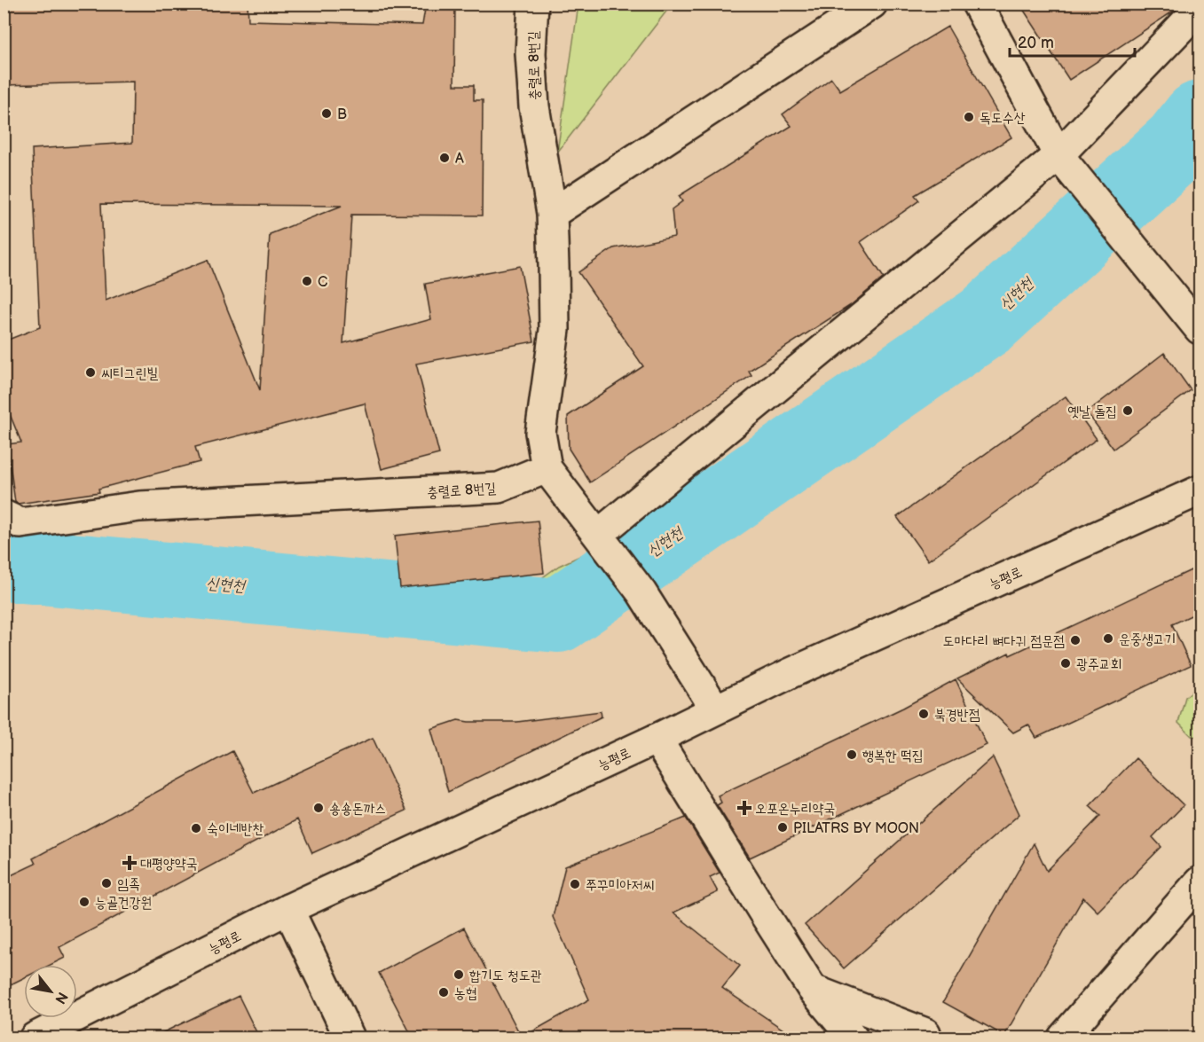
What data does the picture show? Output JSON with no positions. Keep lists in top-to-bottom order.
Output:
{
  "streets": {
    "street": ["충렬로 8번길", "능평로"]
  },
  "water": ["신현천"],
  "places": {
    "other": [
      "B",
      "독도수산",
      "A",
      "C",
      "씨티그린빌",
      "옛날 돌집",
      "운중생고기",
      "도마다리 뼈다귀 점문점",
      "광주교회",
      "북경반점",
      "행복한 떡집",
      "숑숑돈까스",
      "PILATRS BY MOON",
      "숙이네반찬",
      "임족",
      "쭈꾸미아저씨",
      "능골건강원",
      "합기도 청도관",
      "농협"
    ],
    "health": ["오포온누리약국", "대평양약국"]
  },
  "scale_bar": "20 m",
  "north": "bottom right"
}
